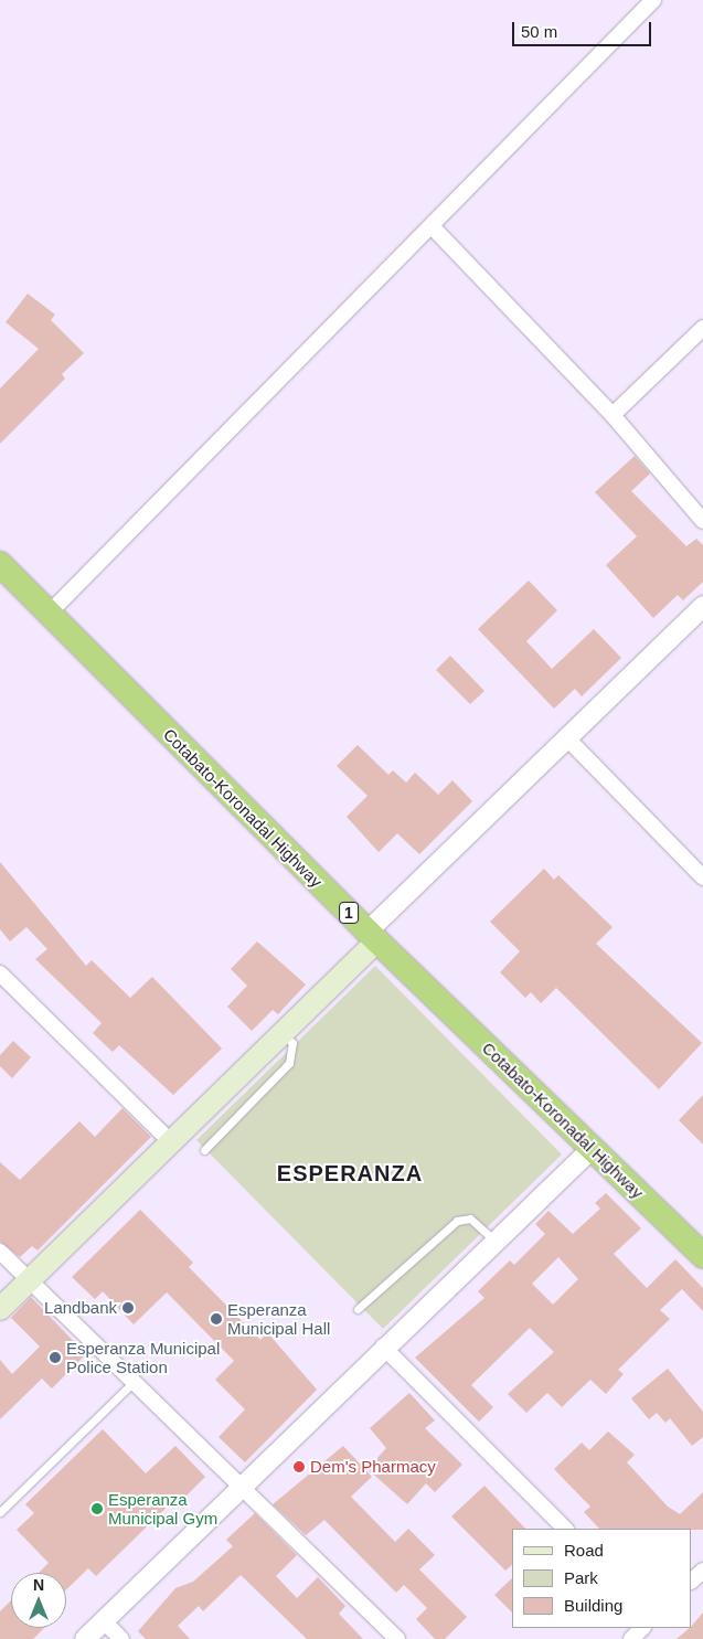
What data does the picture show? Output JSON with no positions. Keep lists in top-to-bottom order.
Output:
{
  "streets": {
    "highway": ["Cotabato-Koronadal Highway", "1"]
  },
  "districts": ["ESPERANZA"],
  "places": [
    "Landbank",
    "Esperanza Municipal Hall",
    "Esperanza Municipal Police Station",
    "Dem's Pharmacy",
    "Esperanza Municipal Gym"
  ],
  "legend": ["Road", "Park", "Building"],
  "scale_bar": "50 m",
  "north": "top"
}
